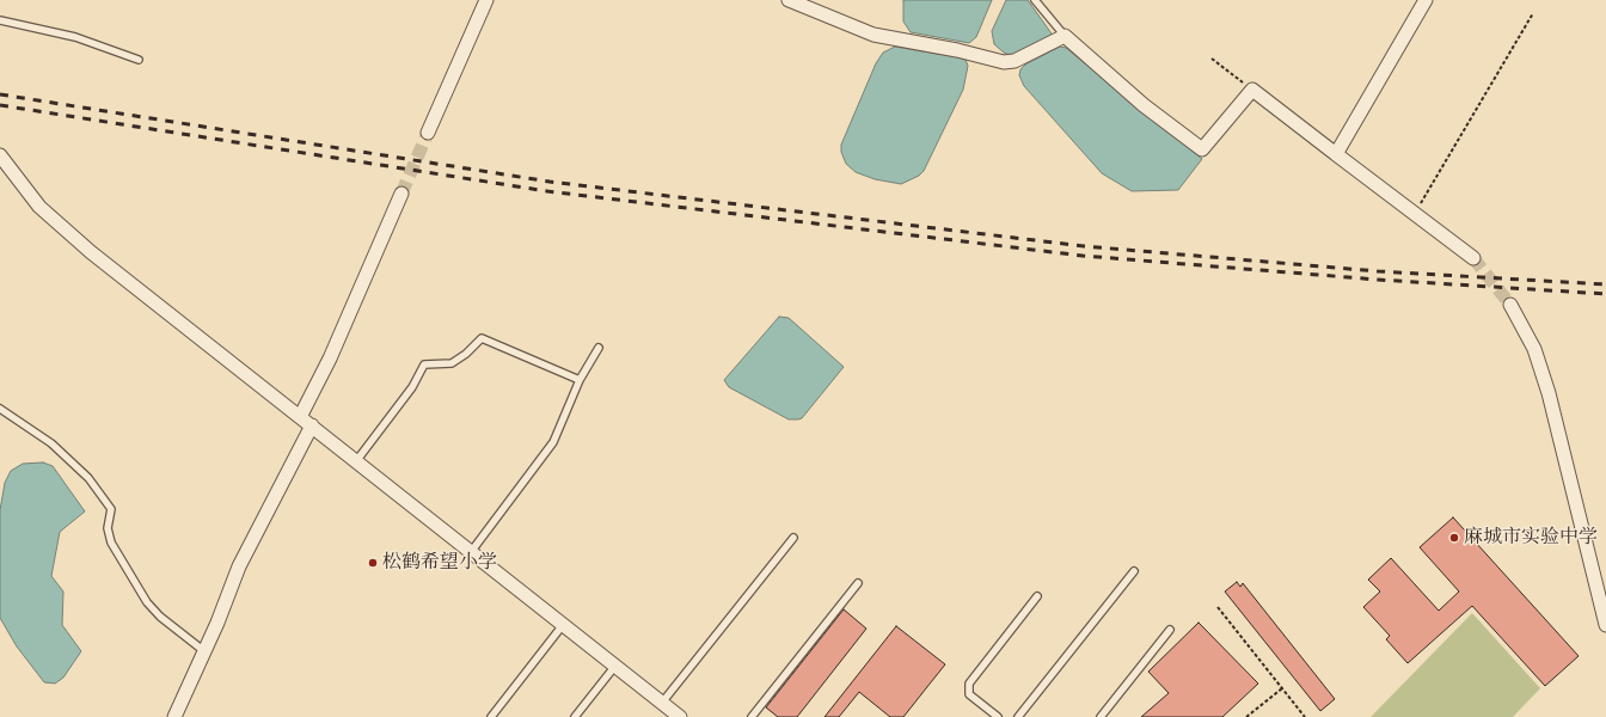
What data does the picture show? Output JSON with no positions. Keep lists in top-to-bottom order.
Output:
{
  "places": ["麻城市实验中学", "松鹤希望小学"]
}
